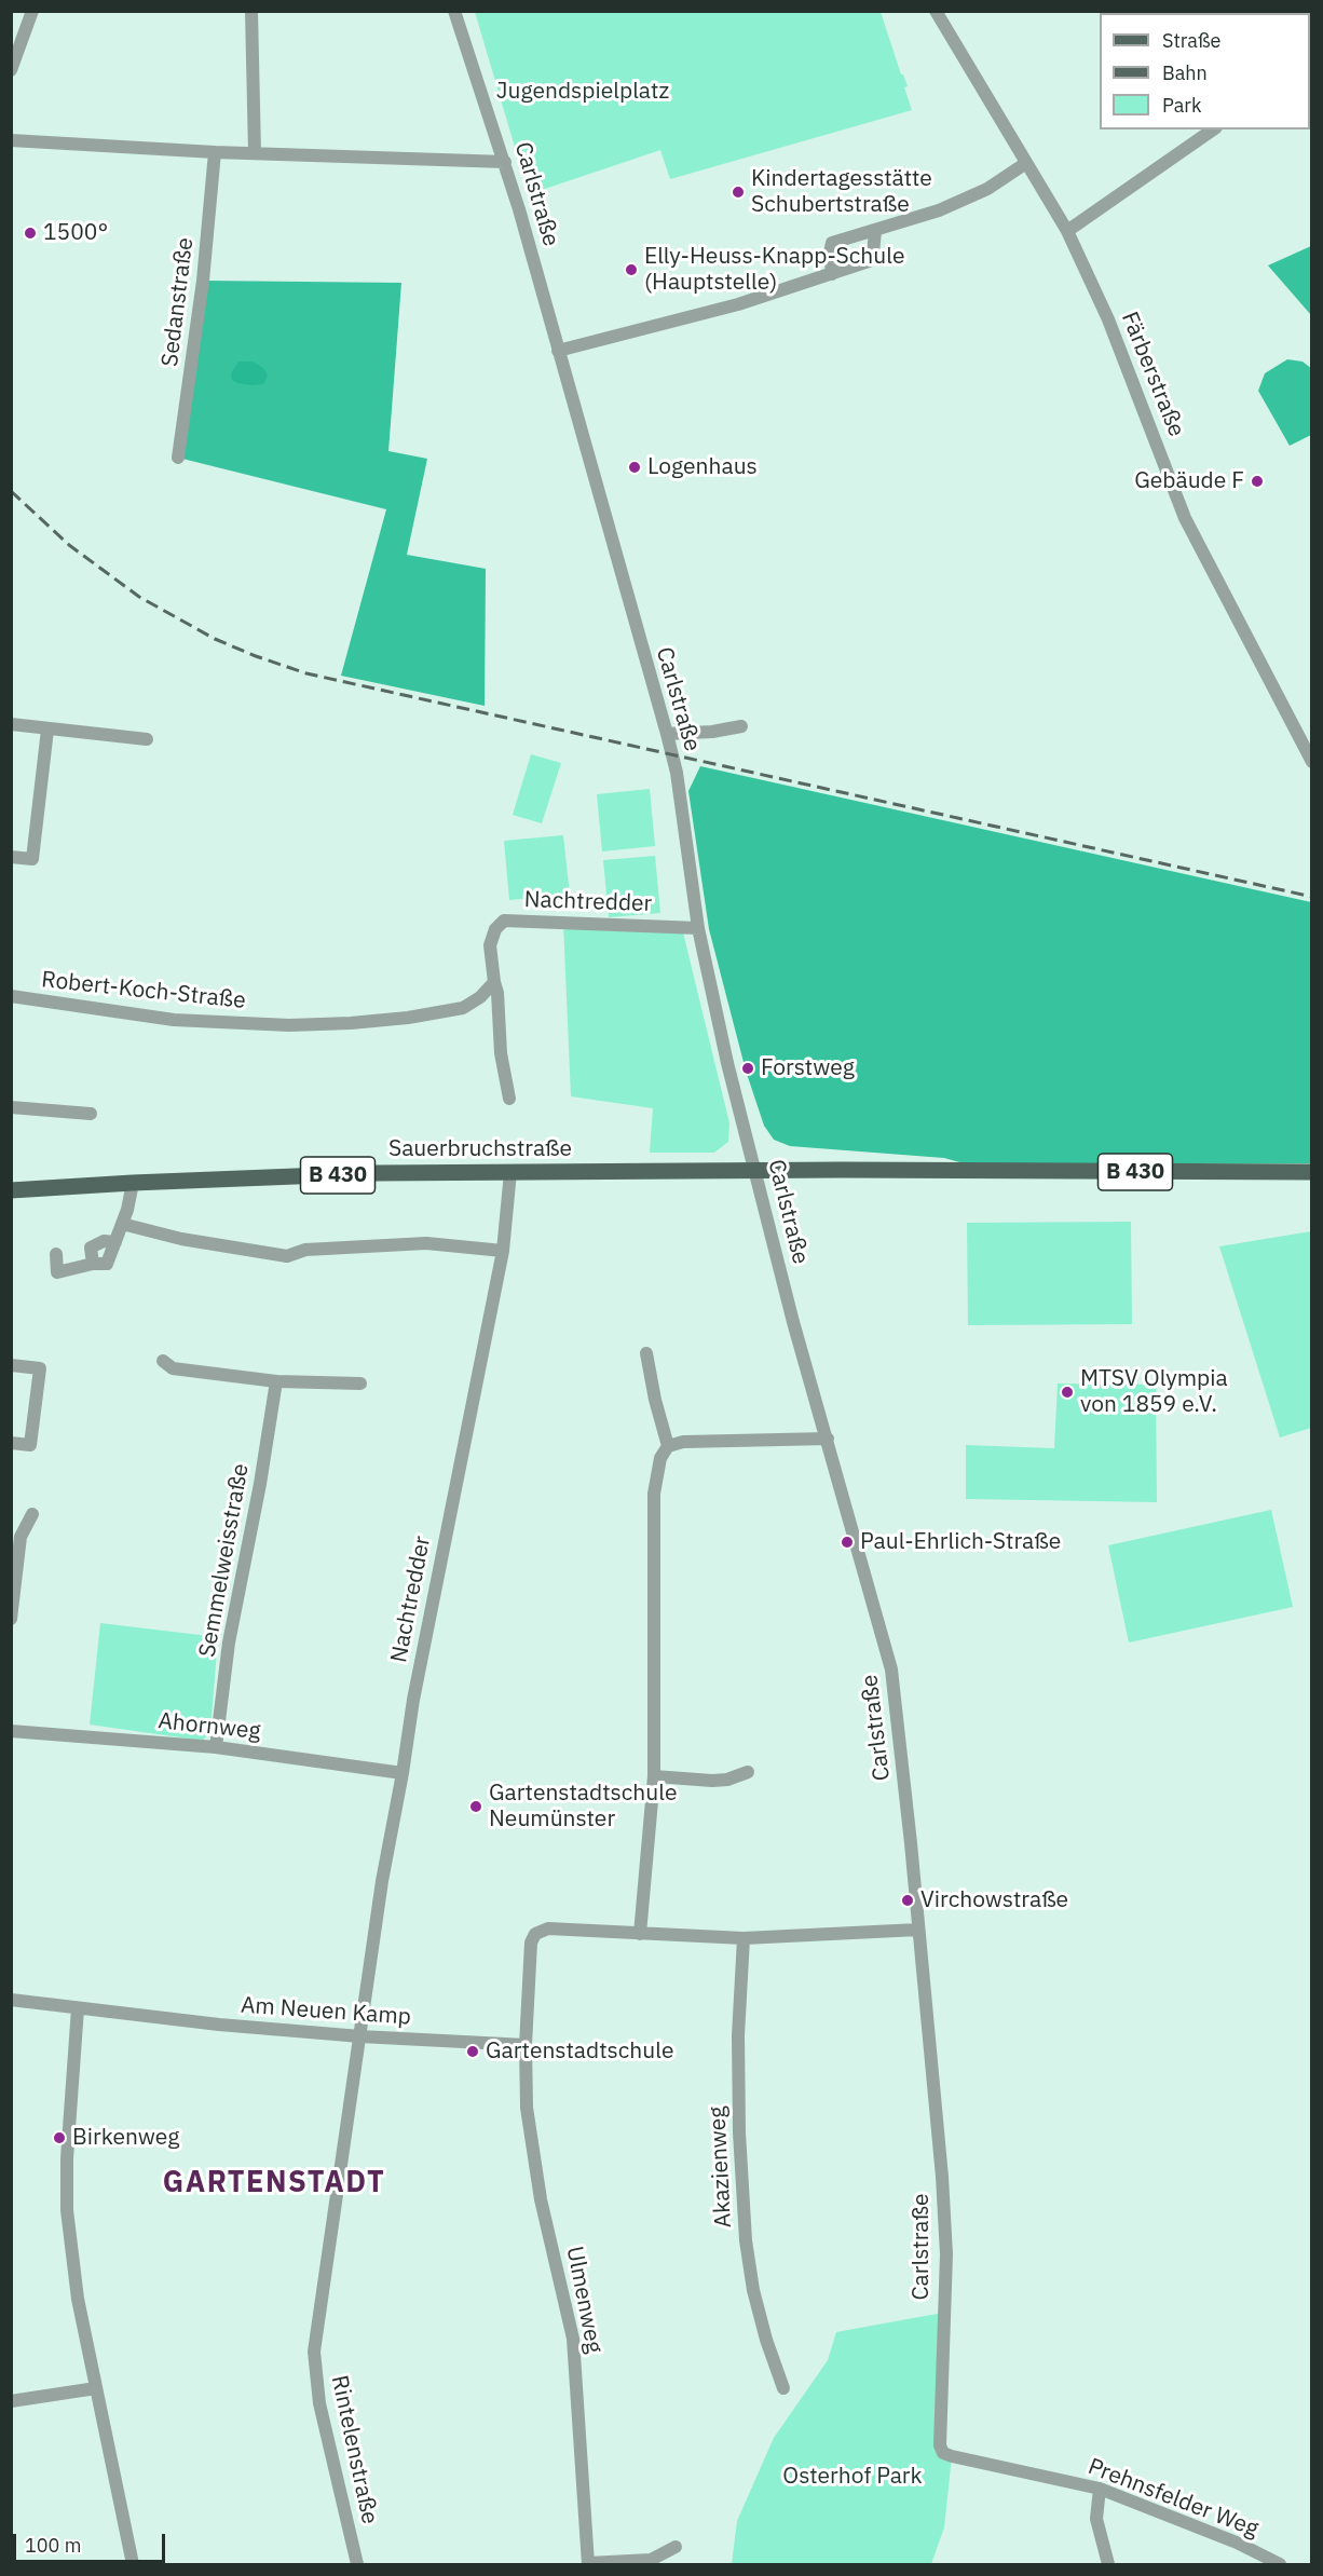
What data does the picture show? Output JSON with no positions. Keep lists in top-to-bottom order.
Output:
{
  "streets": {
    "main road": ["Sauerbruchstraße", "B 430"],
    "street": [
      "Carlstraße",
      "Sedanstraße",
      "Färberstraße",
      "Nachtredder",
      "Robert-Koch-Straße",
      "Semmelweisstraße",
      "Ahornweg",
      "Am Neuen Kamp",
      "Akazienweg",
      "Ulmenweg",
      "Rintelenstraße",
      "Prehnsfelder Weg"
    ]
  },
  "crossings": [
    ["Carlstraße", "Nachtredder"],
    ["Carlstraße", "Sauerbruchstraße"],
    ["Carlstraße", "B 430"],
    ["Carlstraße", "Prehnsfelder Weg"],
    ["Nachtredder", "Robert-Koch-Straße"],
    ["Nachtredder", "Sauerbruchstraße"],
    ["Nachtredder", "Ahornweg"],
    ["Nachtredder", "Am Neuen Kamp"],
    ["Nachtredder", "Rintelenstraße"],
    ["Sauerbruchstraße", "B 430"],
    ["Semmelweisstraße", "Ahornweg"],
    ["Am Neuen Kamp", "Ulmenweg"],
    ["Am Neuen Kamp", "Rintelenstraße"]
  ],
  "districts": ["GARTENSTADT"],
  "parks": ["Jugendspielplatz", "Osterhof Park"],
  "places": [
    "Kindertagesstätte Schubertstraße",
    "1500°",
    "Elly-Heuss-Knapp-Schule (Hauptstelle)",
    "Logenhaus",
    "Gebäude F",
    "Forstweg",
    "MTSV Olympia von 1859 e.V.",
    "Paul-Ehrlich-Straße",
    "Gartenstadtschule Neumünster",
    "Virchowstraße",
    "Gartenstadtschule",
    "Birkenweg"
  ],
  "legend": ["Straße", "Bahn", "Park"],
  "scale_bar": "100 m"
}
